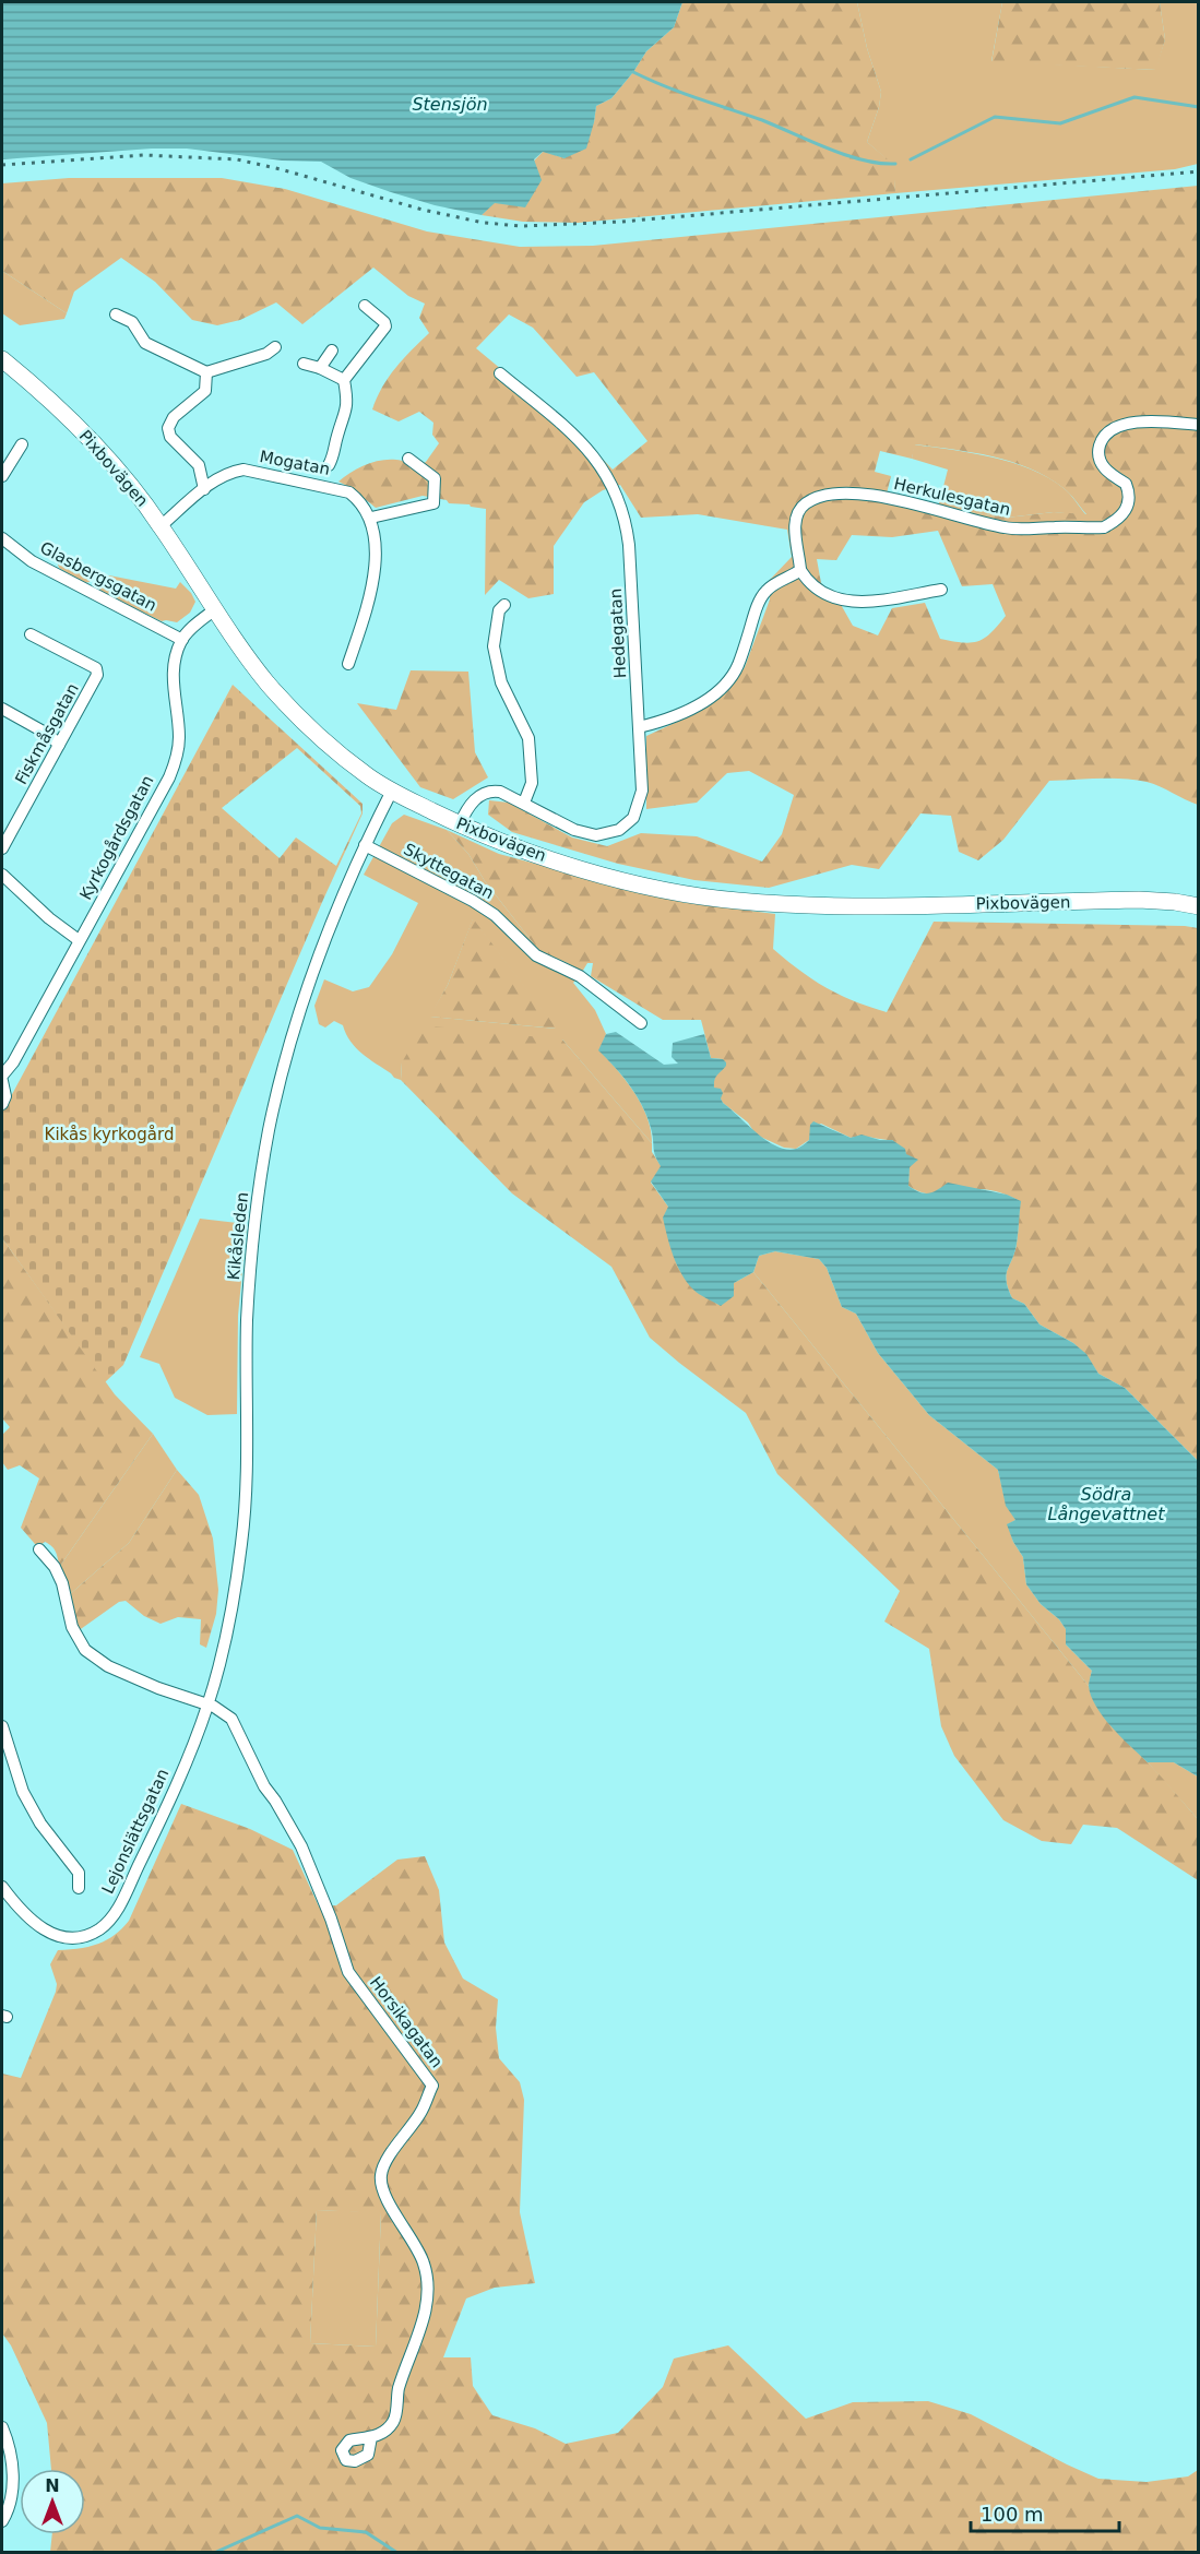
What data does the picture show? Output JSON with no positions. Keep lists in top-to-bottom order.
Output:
{
  "streets": {
    "street": [
      "Mogatan",
      "Pixbovägen",
      "Herkulesgatan",
      "Glasbergsgatan",
      "Hedegatan",
      "Fiskmåsgatan",
      "Kyrkogårdsgatan",
      "Skyttegatan",
      "Kikåsleden",
      "Lejonslättsgatan",
      "Horsikagatan"
    ]
  },
  "crossings": [
    ["Mogatan", "Pixbovägen"],
    ["Pixbovägen", "Hedegatan"],
    ["Pixbovägen", "Kyrkogårdsgatan"],
    ["Pixbovägen", "Kikåsleden"],
    ["Glasbergsgatan", "Kyrkogårdsgatan"],
    ["Skyttegatan", "Kikåsleden"],
    ["Kikåsleden", "Lejonslättsgatan"],
    ["Kikåsleden", "Horsikagatan"],
    ["Lejonslättsgatan", "Horsikagatan"]
  ],
  "water": ["Stensjön", "Södra Långevattnet"],
  "parks": ["Kikås kyrkogård"],
  "scale_bar": "100 m",
  "north": "top"
}
